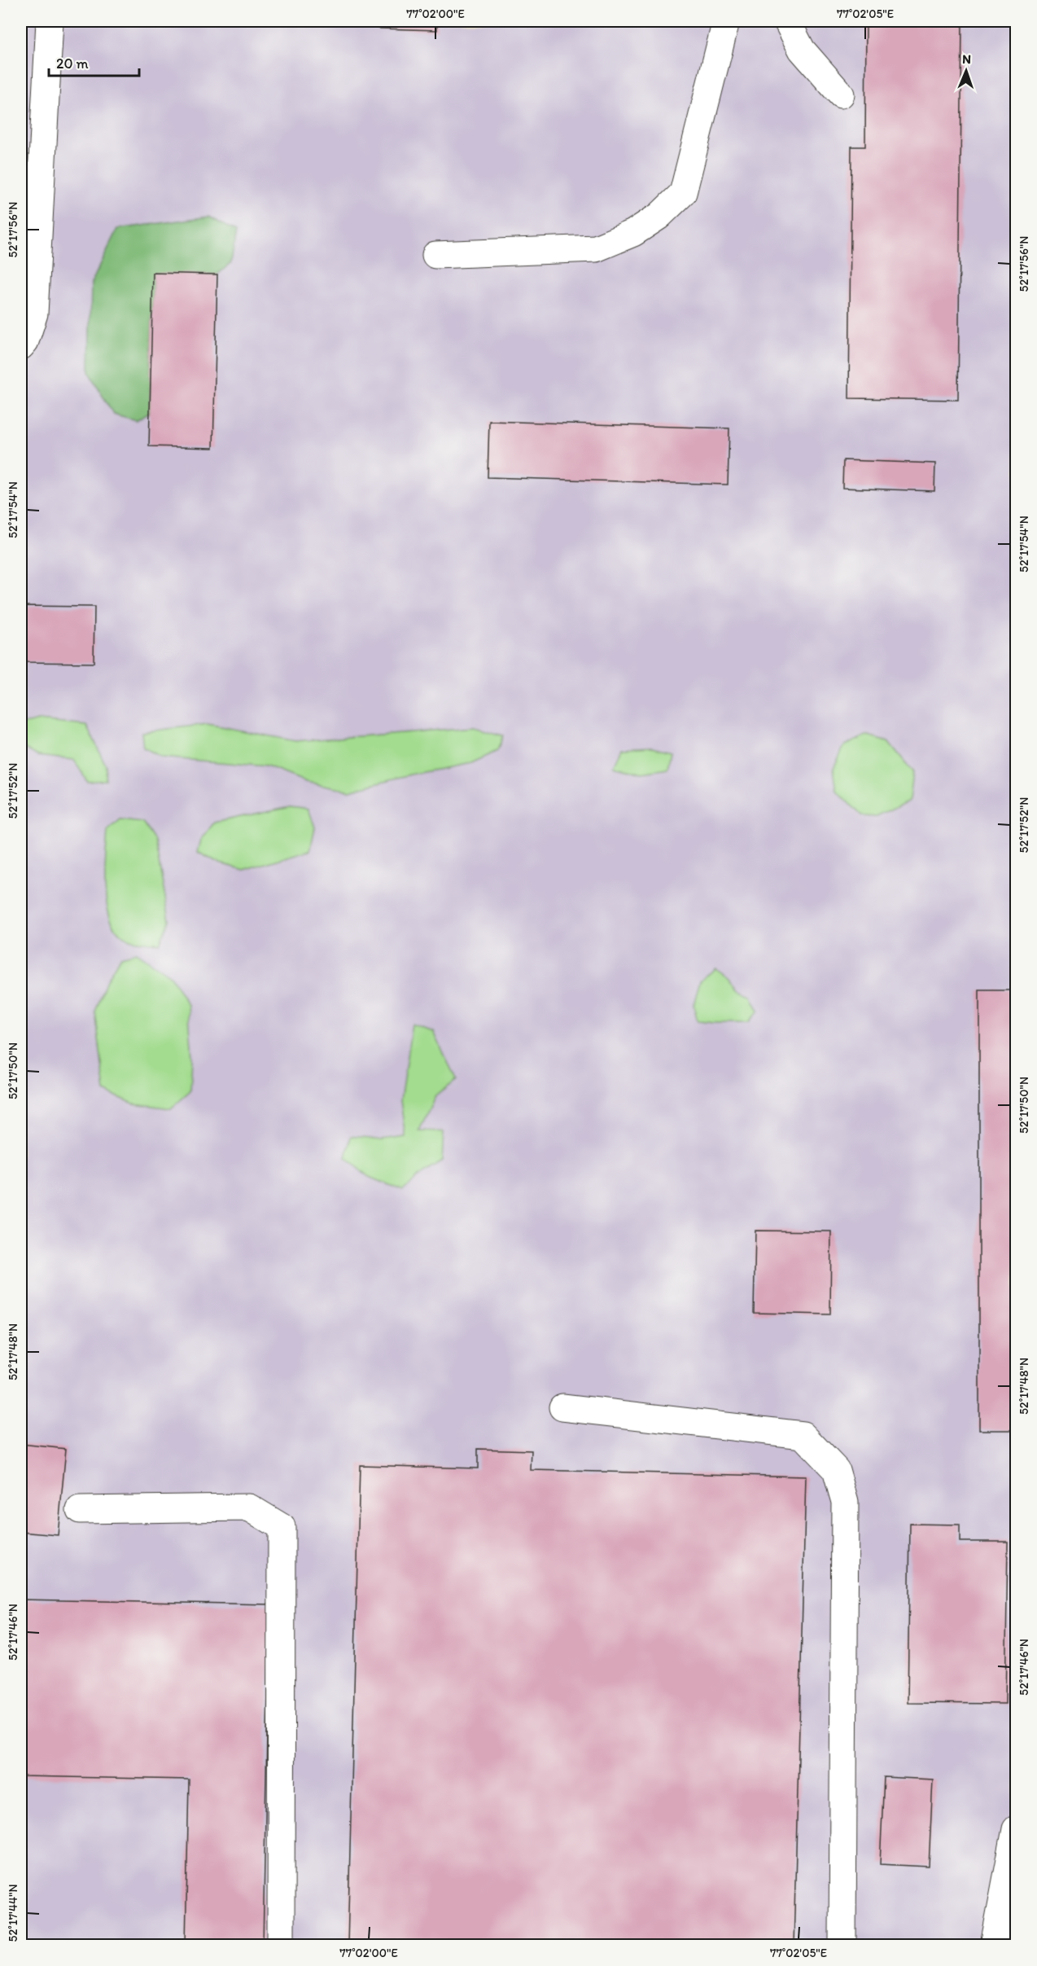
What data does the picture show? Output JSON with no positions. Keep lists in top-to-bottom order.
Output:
{
  "scale_bar": "20 m",
  "north": "top",
  "coordinates": [
    "77°02'00\"E",
    "77°02'05\"E",
    "52°17'56\"N",
    "52°17'54\"N",
    "52°17'52\"N",
    "52°17'50\"N",
    "52°17'48\"N",
    "52°17'46\"N",
    "52°17'44\"N"
  ]
}
